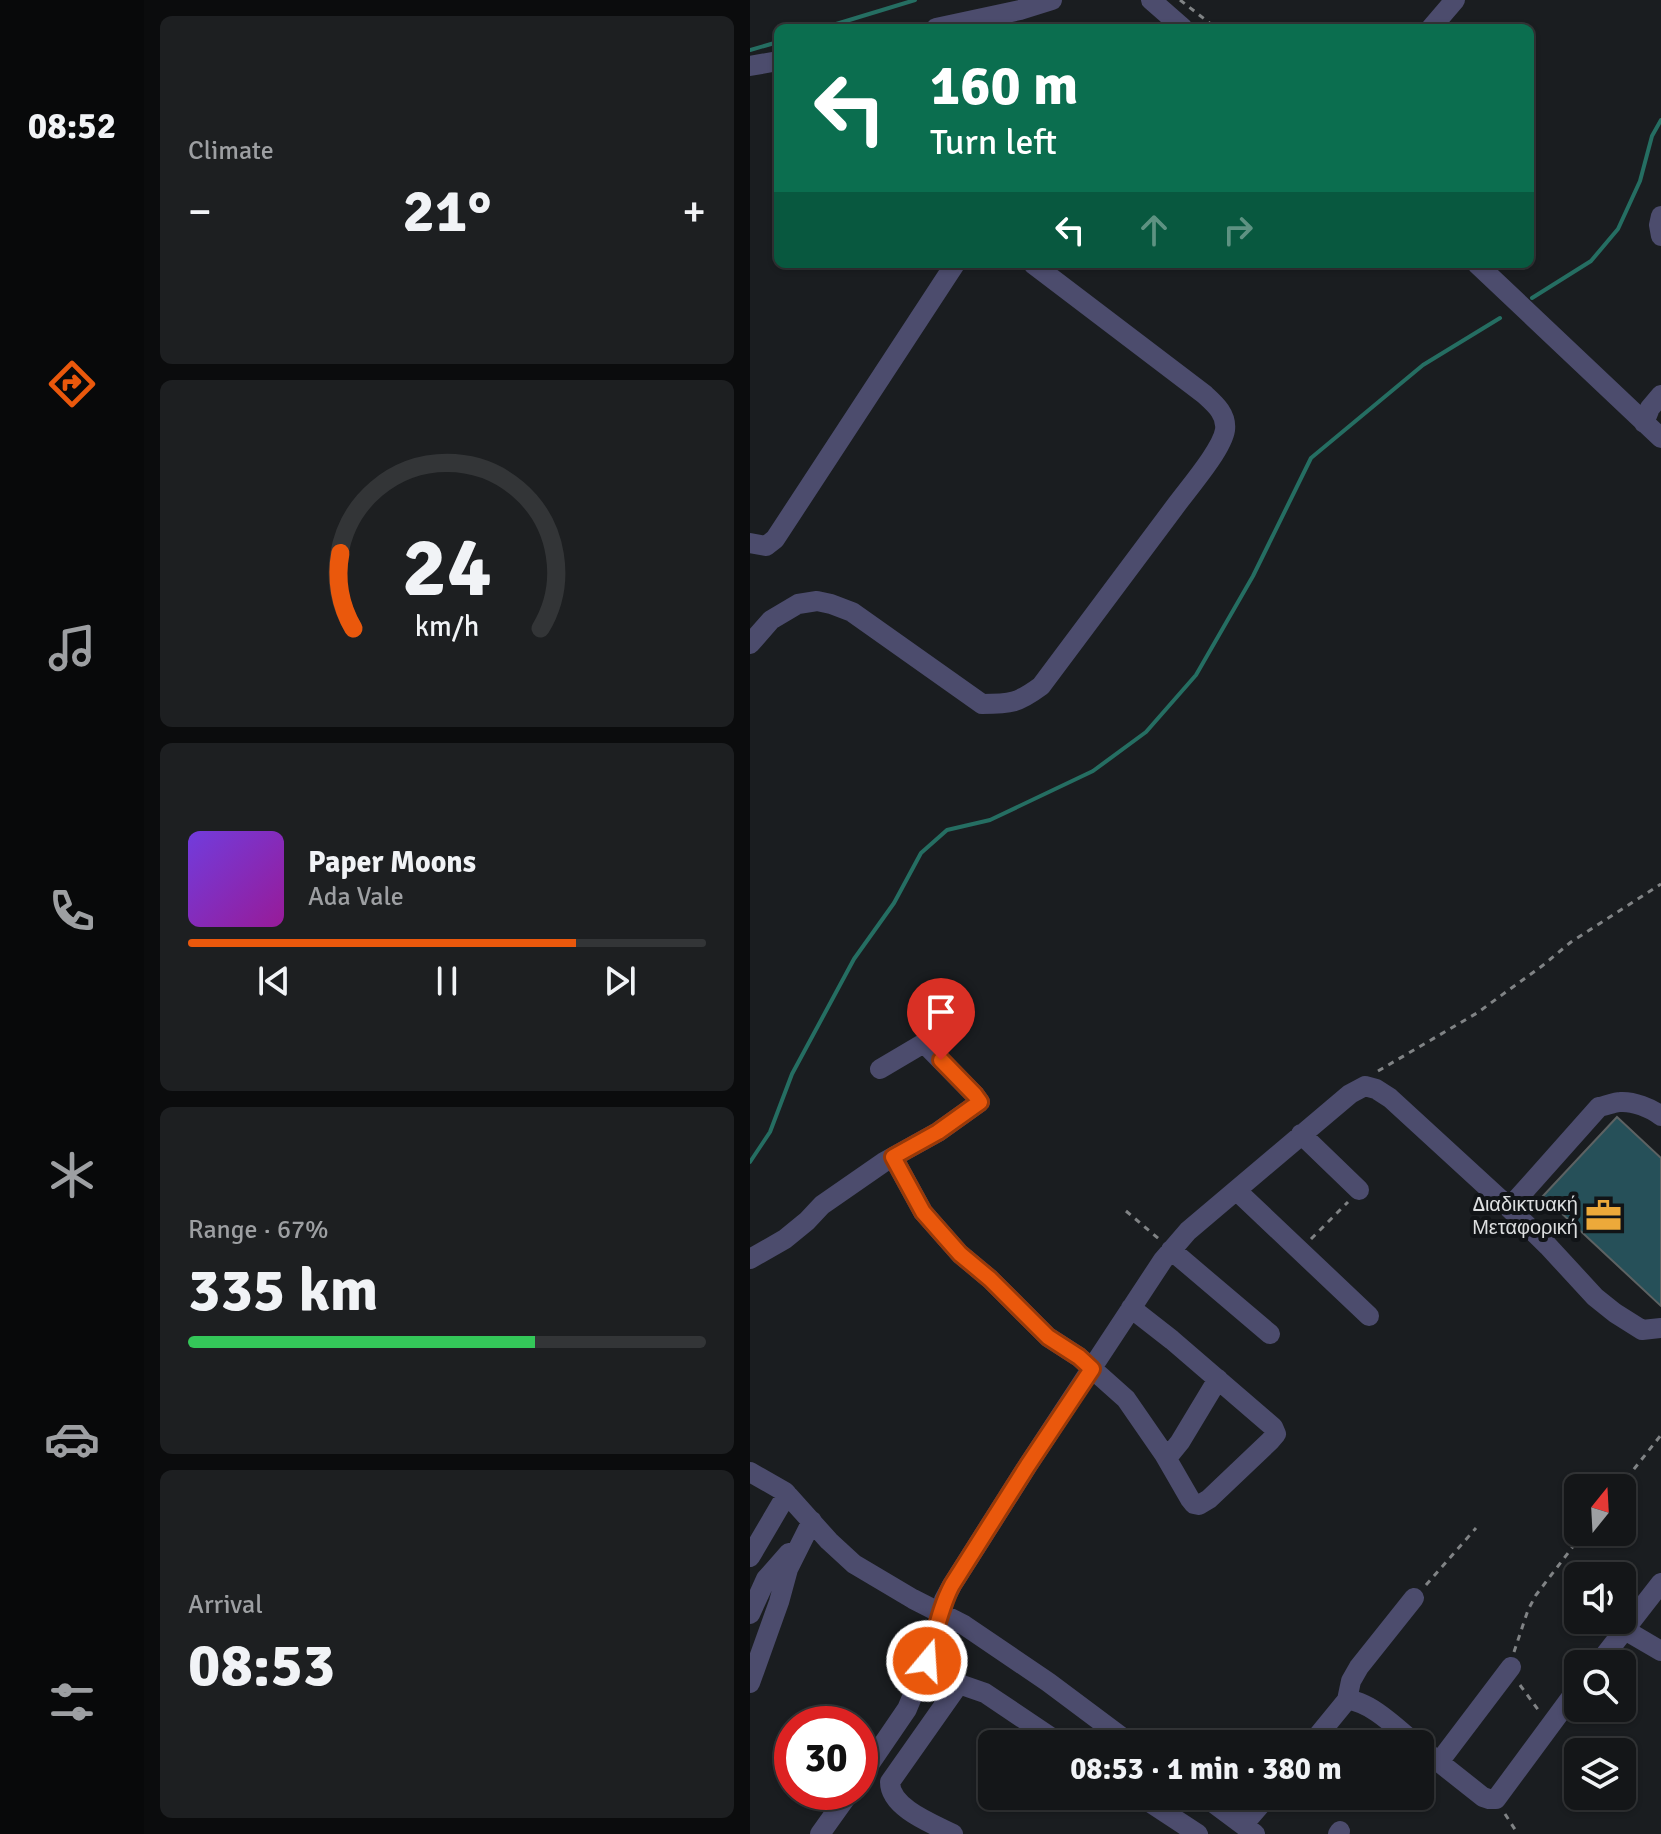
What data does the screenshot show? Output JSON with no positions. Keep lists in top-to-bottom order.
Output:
{
  "places": {
    "office": ["Διαδικτυακή Μεταφορική"]
  },
  "north": "top",
  "page": {
    "tabs": "08:52",
    "tile": [
      "Climate",
      ["Range · 67%", "335 km"],
      ["Arrival", "08:53"]
    ],
    "turn": ["160 m", "Turn left"],
    "heat": ["−", "21°", "+"],
    "song": ["Paper Moons", "Ada Vale"],
    "limit": "30",
    "trip": "08:53 · 1 min · 380 m",
    "gauge": ["24", "km/h"]
  }
}
